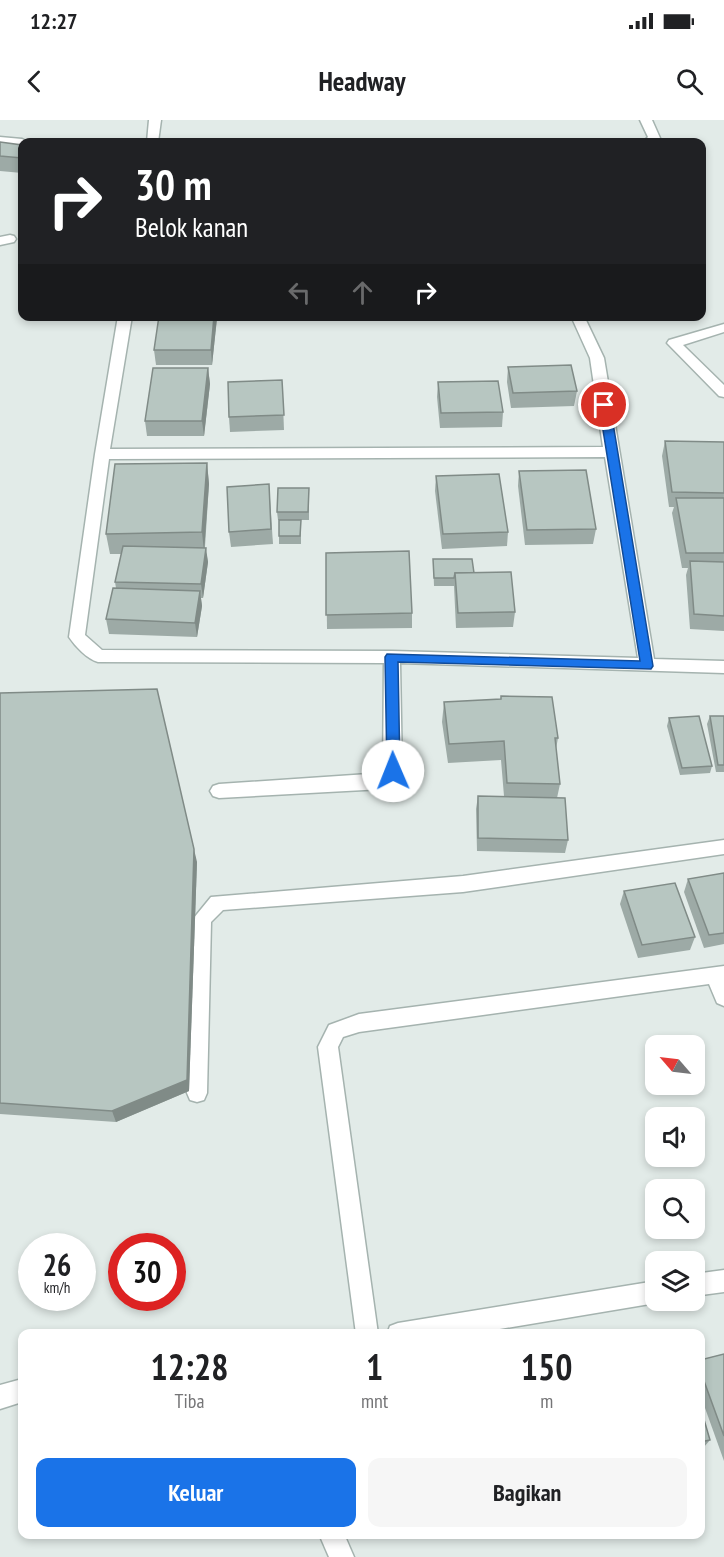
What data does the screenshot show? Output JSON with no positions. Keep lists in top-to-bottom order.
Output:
{
  "north": "top left",
  "page": {
    "status": "12:27",
    "header": "Headway",
    "turn": ["30 m", "Belok kanan"],
    "speed": "26 km/h",
    "limit": "30",
    "eta": [
      "12:28",
      "Tiba",
      "1",
      "mnt",
      "150",
      "m"
    ],
    "buttons": ["Keluar", "Bagikan"]
  }
}
